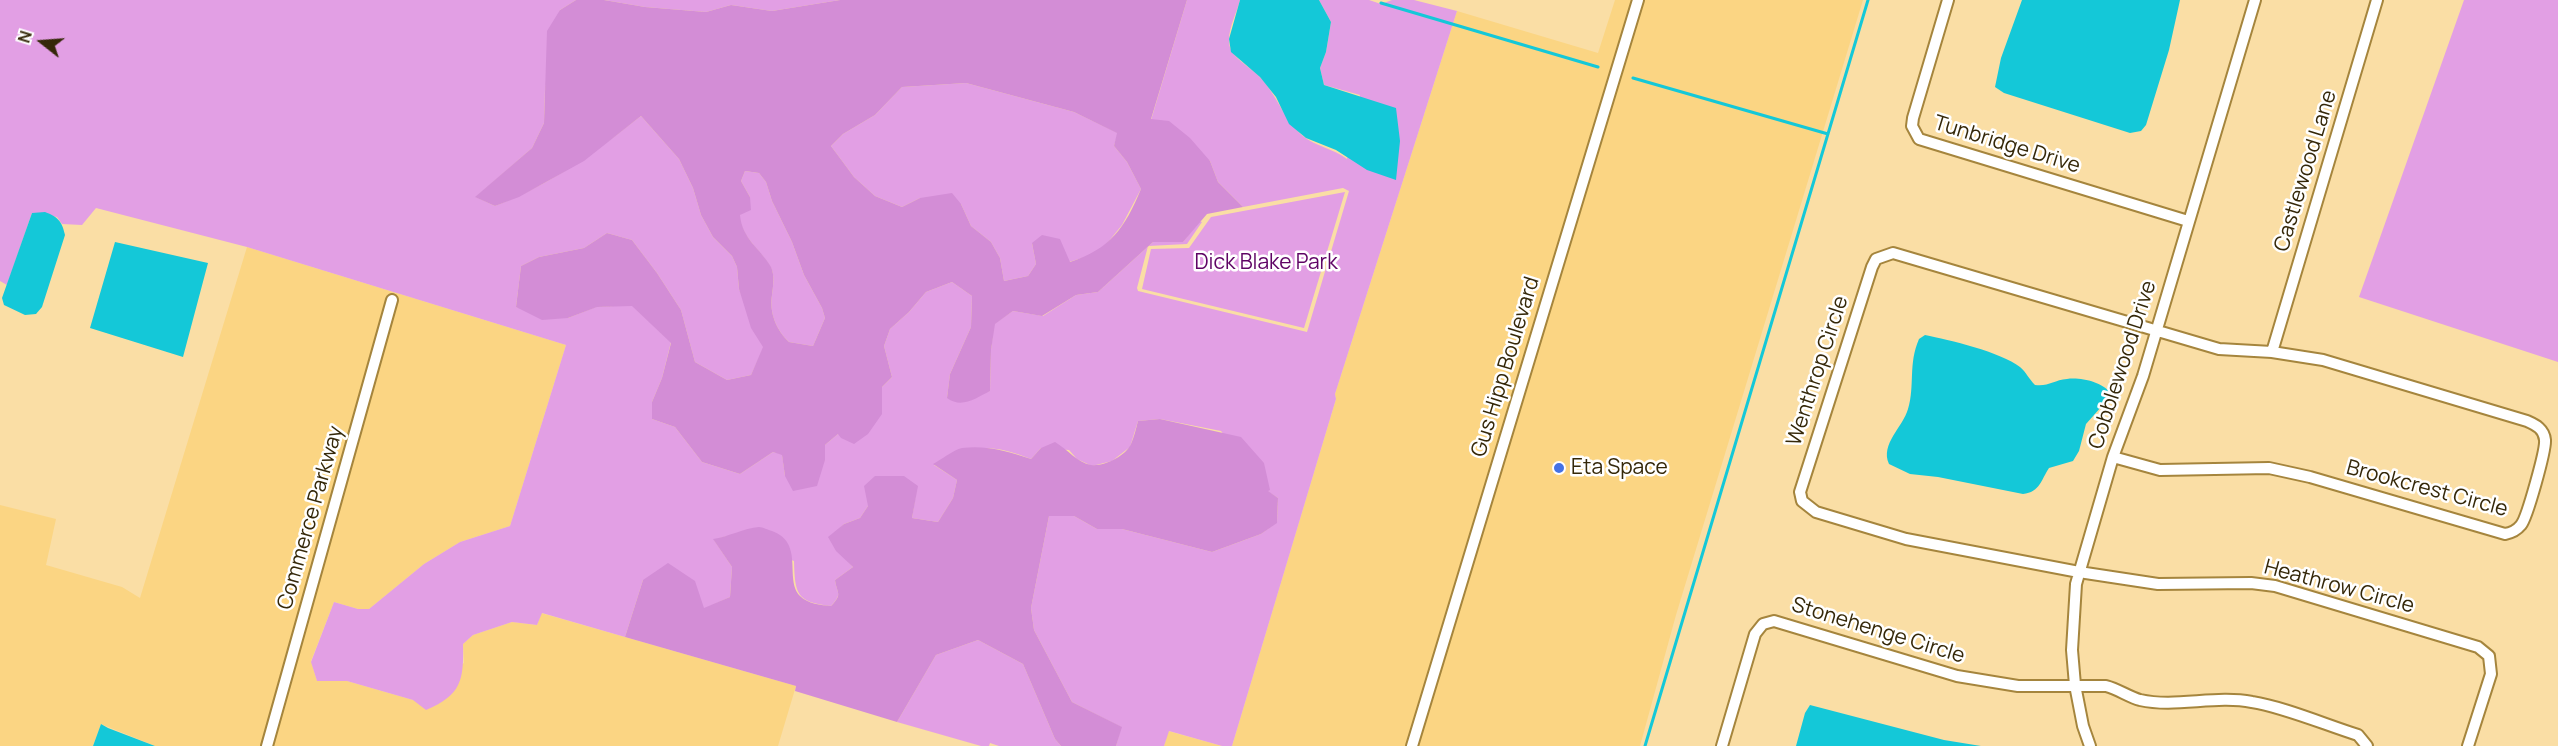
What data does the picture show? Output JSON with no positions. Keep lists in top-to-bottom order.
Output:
{
  "streets": {
    "street": [
      "Tunbridge Drive",
      "Castlewood Lane",
      "Cobblewood Drive",
      "Gus Hipp Boulevard",
      "Wenthrop Circle",
      "Brookcrest Circle",
      "Commerce Parkway",
      "Heathrow Circle",
      "Stonehenge Circle"
    ]
  },
  "crossings": [
    ["Tunbridge Drive", "Cobblewood Drive"],
    ["Castlewood Lane", "Brookcrest Circle"],
    ["Cobblewood Drive", "Wenthrop Circle"],
    ["Cobblewood Drive", "Brookcrest Circle"],
    ["Cobblewood Drive", "Heathrow Circle"],
    ["Cobblewood Drive", "Stonehenge Circle"],
    ["Wenthrop Circle", "Brookcrest Circle"],
    ["Wenthrop Circle", "Heathrow Circle"]
  ],
  "parks": ["Dick Blake Park"],
  "places": ["Eta Space"],
  "north": "left"
}
